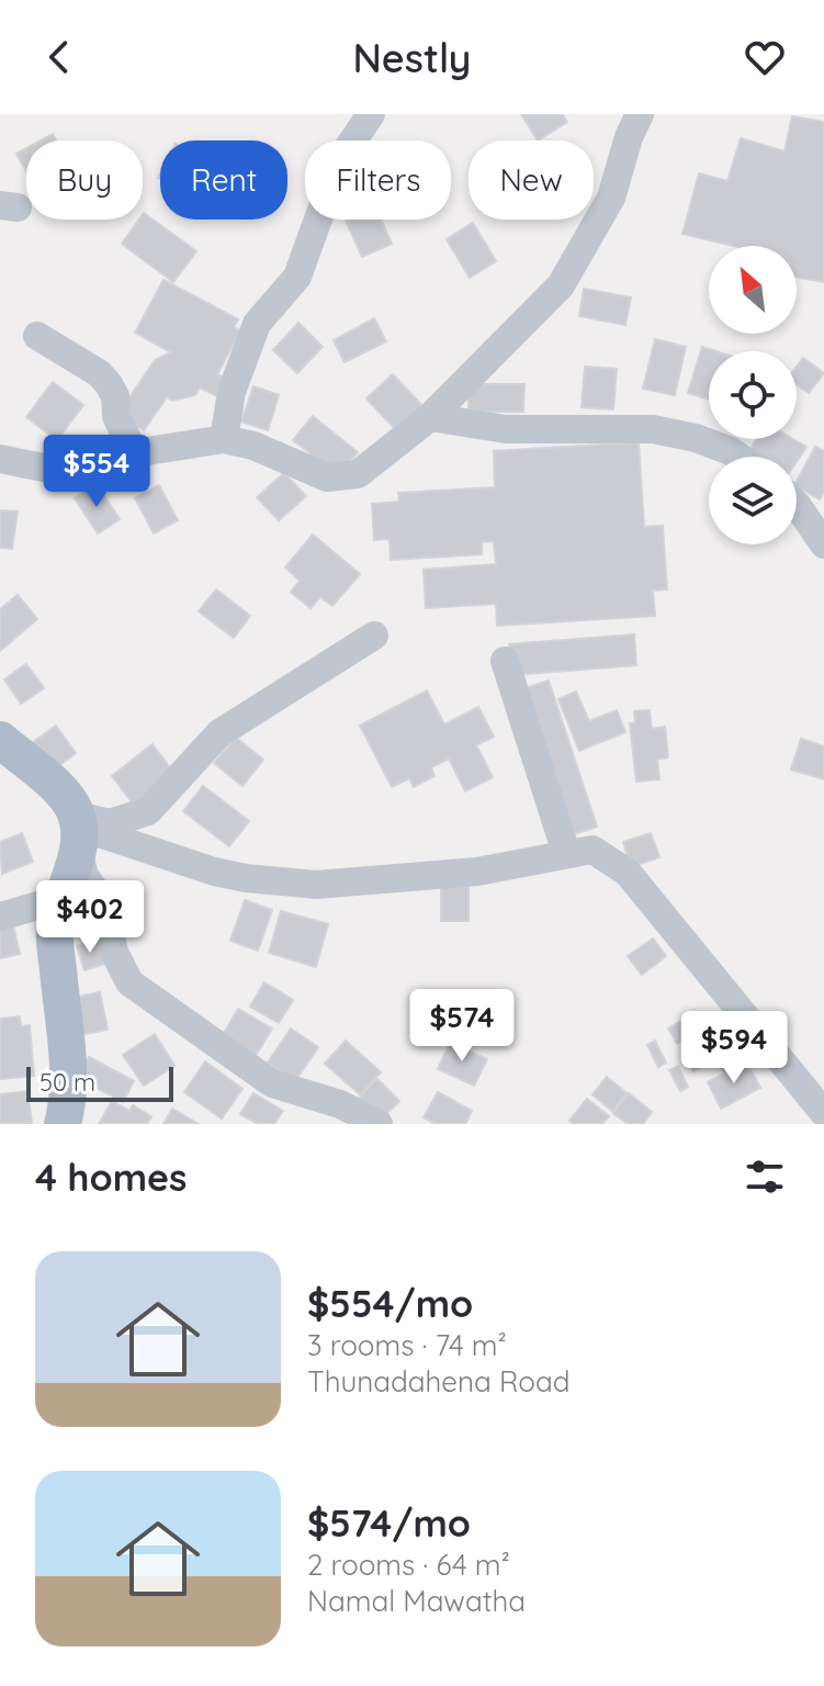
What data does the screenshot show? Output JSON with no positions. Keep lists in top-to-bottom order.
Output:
{
  "scale_bar": "50 m",
  "north": "top left",
  "page": {
    "header": "Nestly",
    "chip": [
      "Buy",
      "Rent",
      "Filters",
      "New"
    ],
    "price": [
      "$554",
      "$402",
      "$574",
      "$594"
    ],
    "scale": "50 m",
    "heading": "4 homes",
    "list": [
      {
        "name": "$554/mo",
        "note": "3 rooms · 74 m² · Thunadahena Road"
      },
      {
        "name": "$574/mo",
        "note": "2 rooms · 64 m² · Namal Mawatha"
      }
    ]
  }
}
